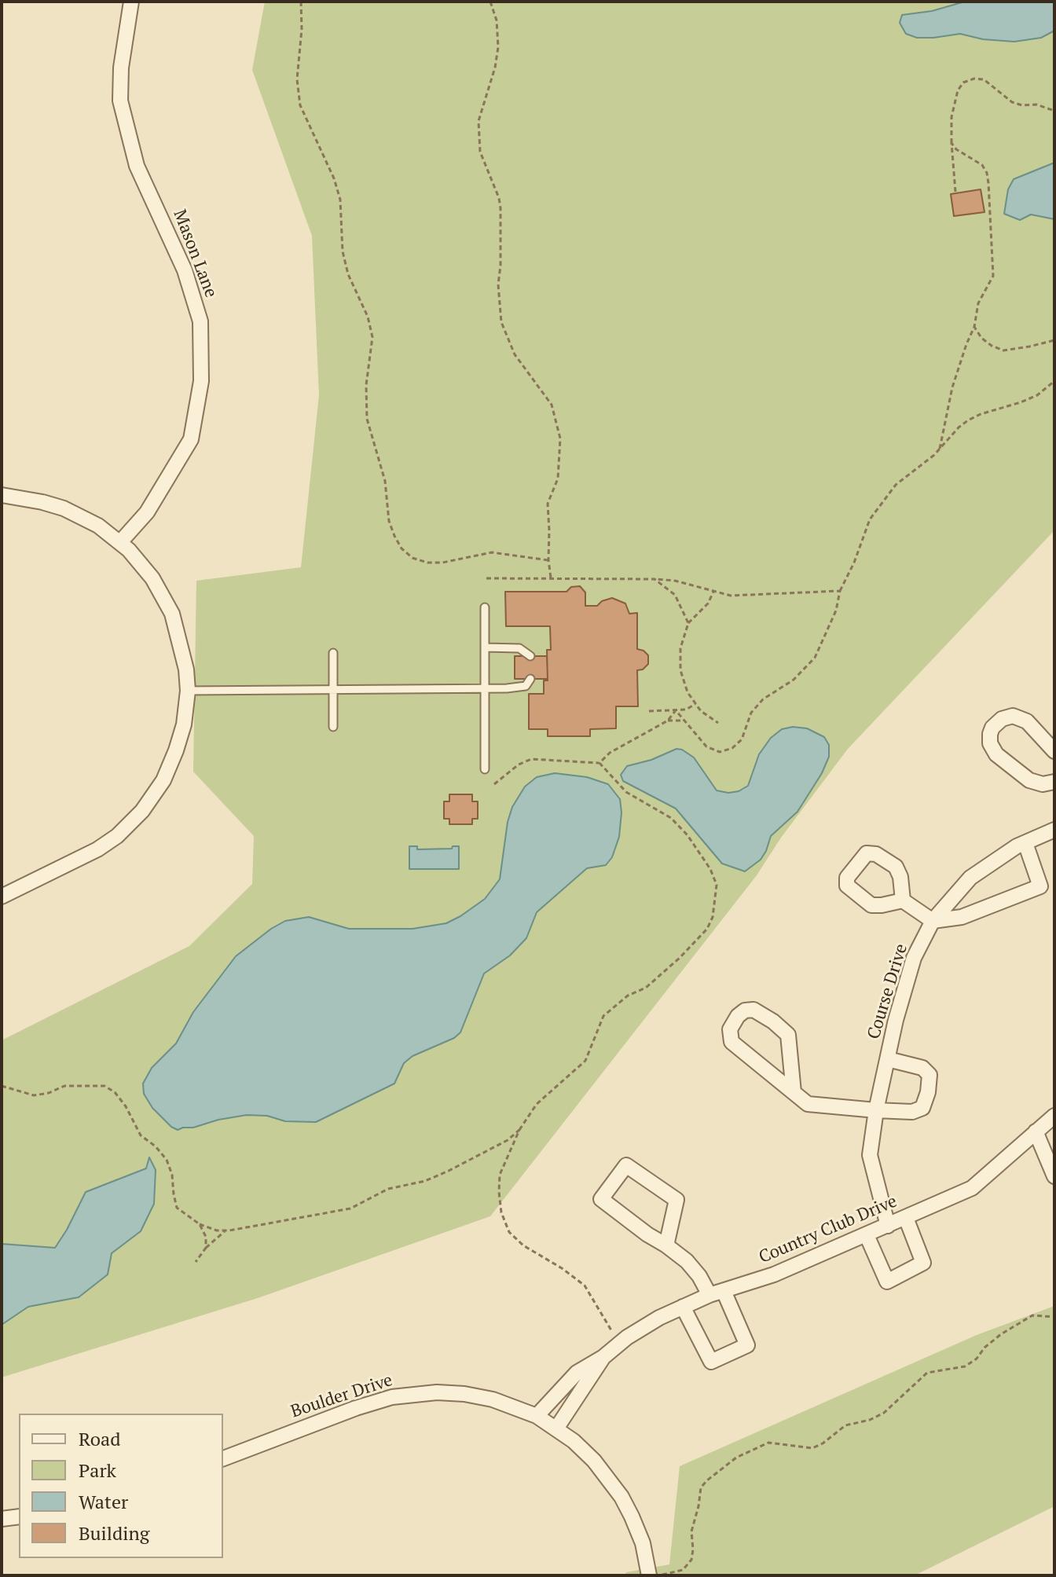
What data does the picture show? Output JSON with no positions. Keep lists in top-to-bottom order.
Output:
{
  "streets": {
    "street": [
      "Mason Lane",
      "Course Drive",
      "Country Club Drive",
      "Boulder Drive"
    ]
  },
  "crossings": [
    ["Course Drive", "Country Club Drive"],
    ["Country Club Drive", "Boulder Drive"]
  ],
  "legend": [
    "Road",
    "Park",
    "Water",
    "Building"
  ]
}
